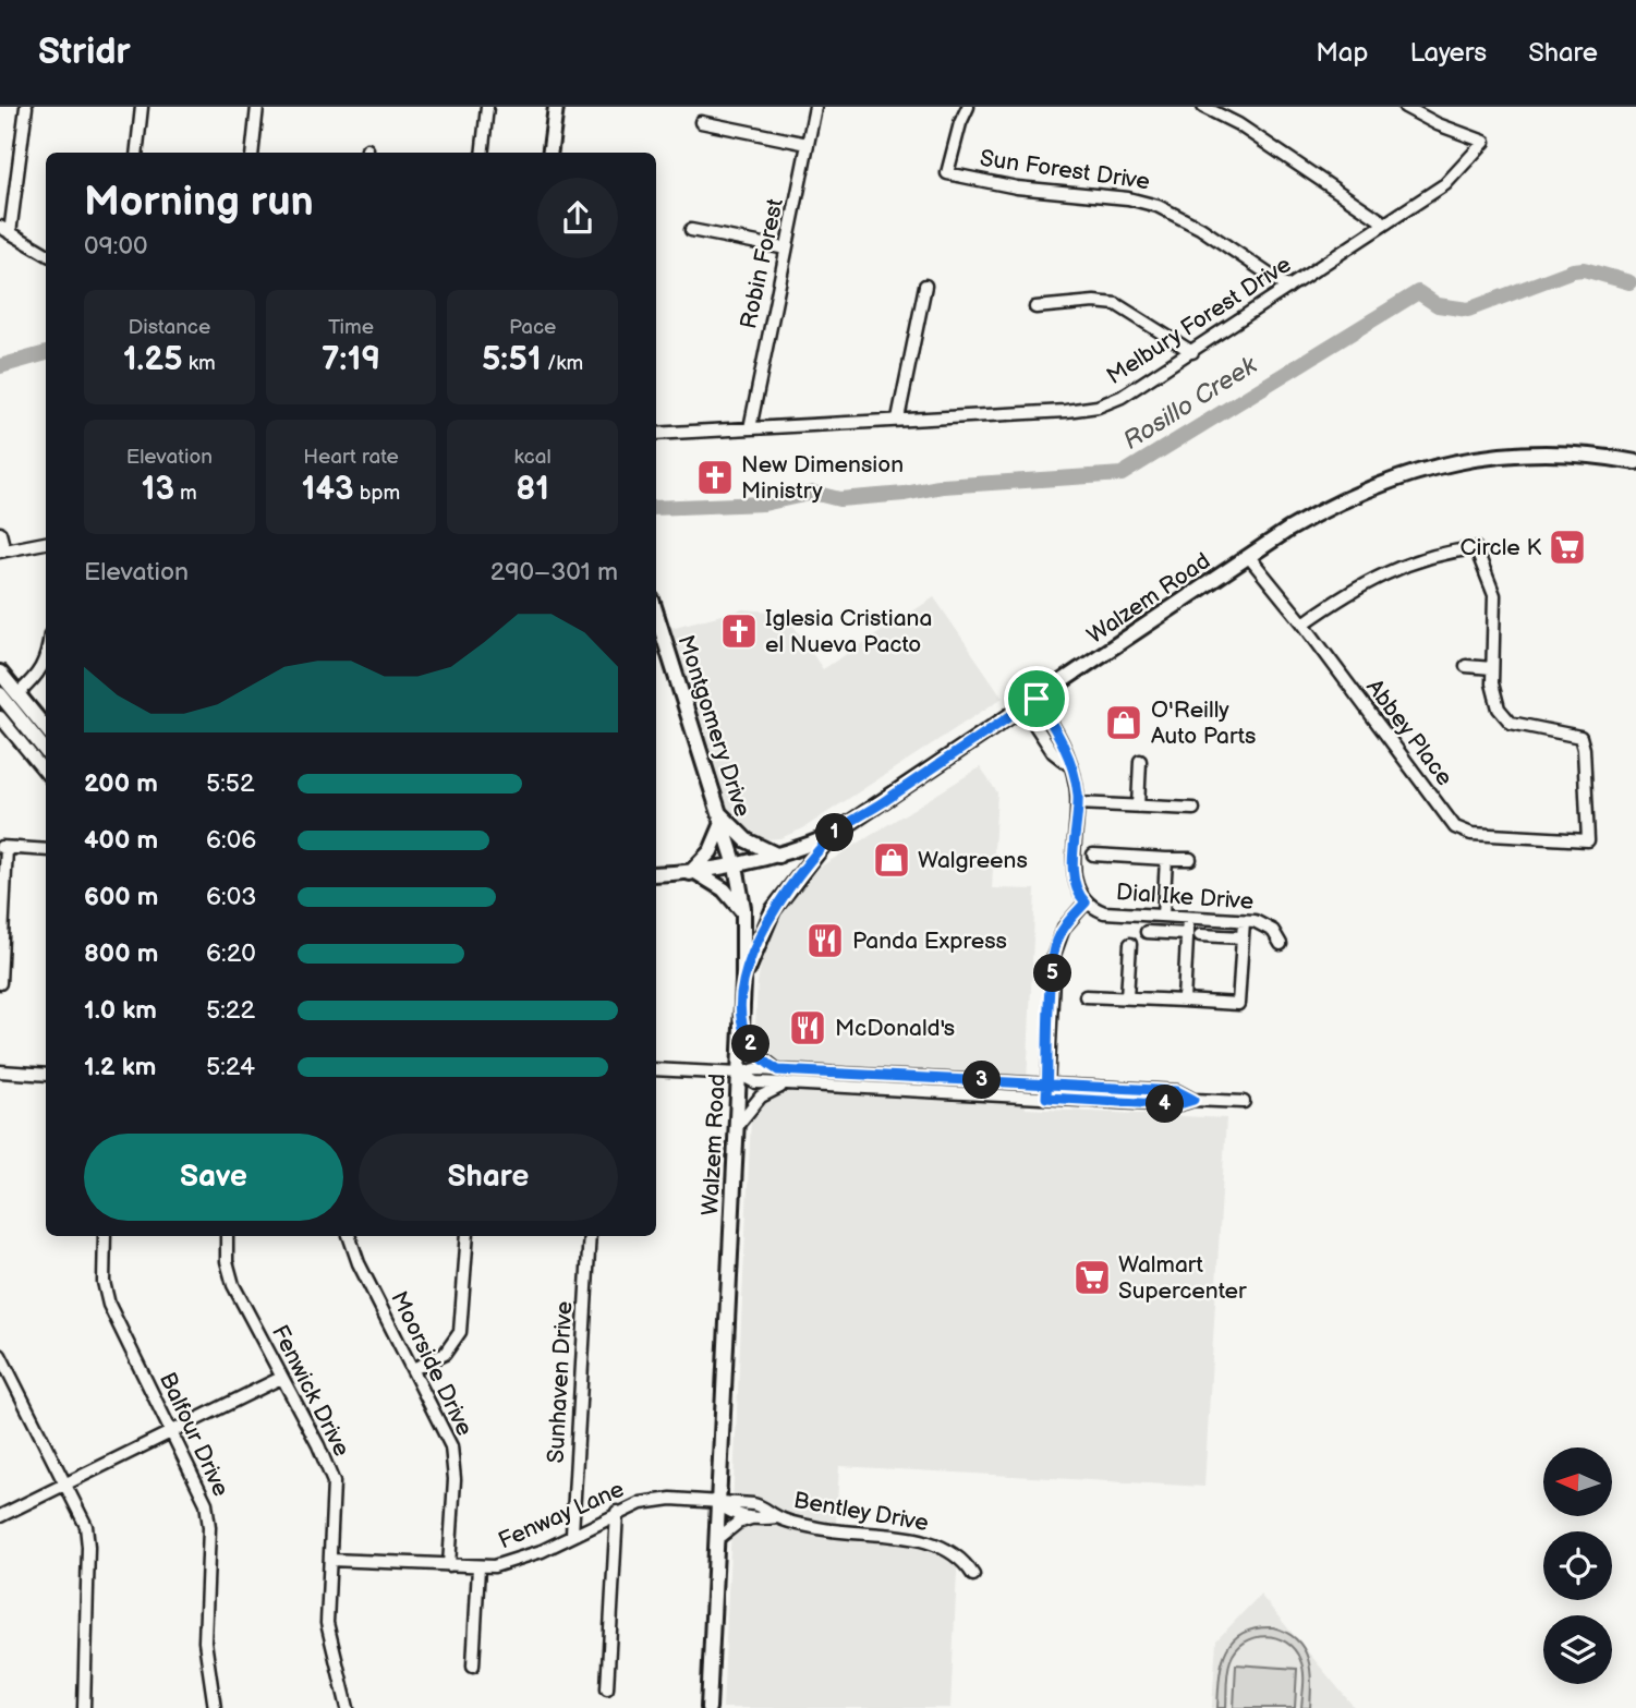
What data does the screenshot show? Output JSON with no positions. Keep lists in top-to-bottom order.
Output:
{
  "streets": {
    "main road": ["Walzem Road", "Montgomery Drive"],
    "street": [
      "Sun Forest Drive",
      "Robin Forest",
      "Melbury Forest Drive",
      "Abbey Place",
      "Dial Ike Drive",
      "Moorside Drive",
      "Sunhaven Drive",
      "Fenwick Drive",
      "Balfour Drive",
      "Bentley Drive",
      "Fenway Lane"
    ]
  },
  "crossings": [
    ["Sun Forest Drive", "Melbury Forest Drive"],
    ["Robin Forest", "Melbury Forest Drive"],
    ["Walzem Road", "Montgomery Drive"],
    ["Walzem Road", "Abbey Place"],
    ["Walzem Road", "Dial Ike Drive"],
    ["Walzem Road", "Bentley Drive"],
    ["Walzem Road", "Fenway Lane"],
    ["Moorside Drive", "Fenway Lane"],
    ["Sunhaven Drive", "Fenway Lane"],
    ["Fenwick Drive", "Fenway Lane"],
    ["Bentley Drive", "Fenway Lane"]
  ],
  "water": ["Rosillo Creek"],
  "places": {
    "church": ["New Dimension Ministry", "Iglesia Cristiana el Nueva Pacto"],
    "supermarket": ["Circle K", "Walmart Supercenter"],
    "shop": ["O'Reilly Auto Parts", "Walgreens"],
    "restaurant": ["Panda Express", "McDonald's"]
  },
  "north": "left",
  "page": {
    "header": "Stridr",
    "nav": ["Map", "Layers", "Share"],
    "heading": ["Morning run", "09:00"],
    "stats": [
      ["Distance", "1.25 km"],
      ["Time", "7:19"],
      ["Pace", "5:51 /km"],
      ["Elevation", "13 m"],
      ["Heart rate", "143 bpm"],
      ["kcal", "81"]
    ],
    "chart": ["Elevation", "290–301 m"],
    "list": [
      {
        "name": "200 m",
        "note": "5:52"
      },
      {
        "name": "400 m",
        "note": "6:06"
      },
      {
        "name": "600 m",
        "note": "6:03"
      },
      {
        "name": "800 m",
        "note": "6:20"
      },
      {
        "name": "1.0 km",
        "note": "5:22"
      },
      {
        "name": "1.2 km",
        "note": "5:24"
      }
    ],
    "pins": [
      "1",
      "5",
      "2",
      "3",
      "4"
    ],
    "buttons": ["Save", "Share"]
  }
}
